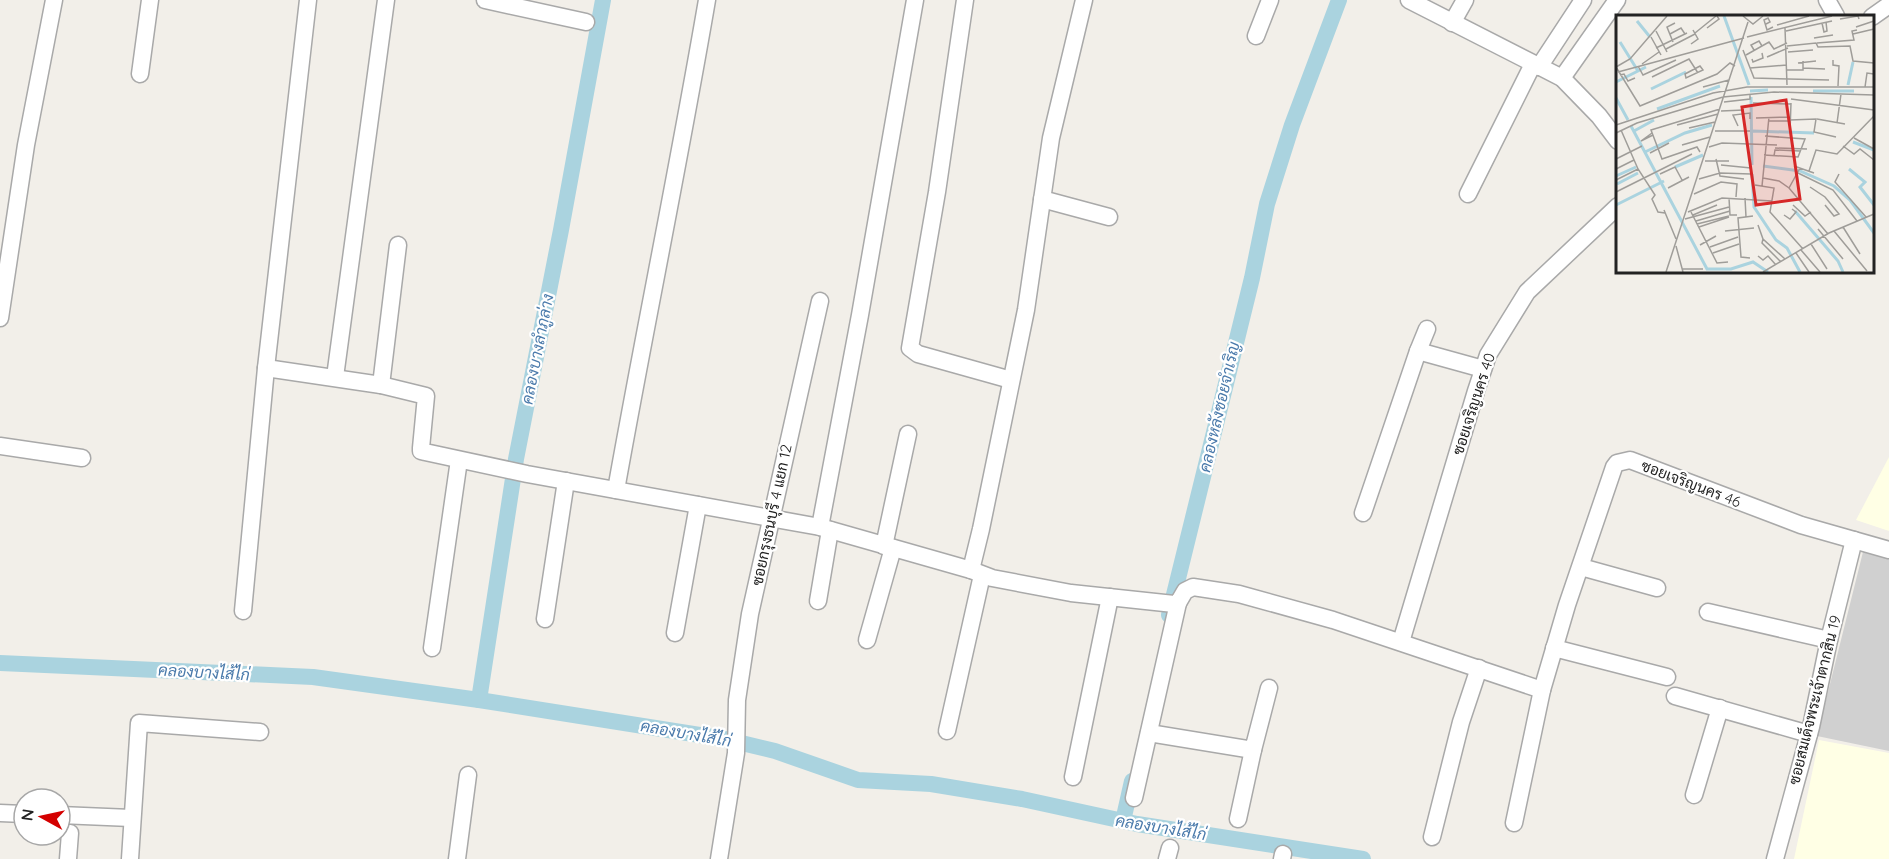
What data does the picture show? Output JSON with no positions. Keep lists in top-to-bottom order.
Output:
{
  "streets": {
    "street": [
      "ซอยเจริญนคร 40",
      "ซอยเจริญนคร 46",
      "ซอยกรุงธนบุรี 4 แยก 12",
      "ซอยสมเด็จพระเจ้าตากสิน 19"
    ]
  },
  "crossings": [
    ["ซอยเจริญนคร 46", "ซอยสมเด็จพระเจ้าตากสิน 19"]
  ],
  "water": ["คลองบางลำภูล่าง", "คลองหลังซอยจำเริญ", "คลองบางไส้ไก่"],
  "north": "left"
}
